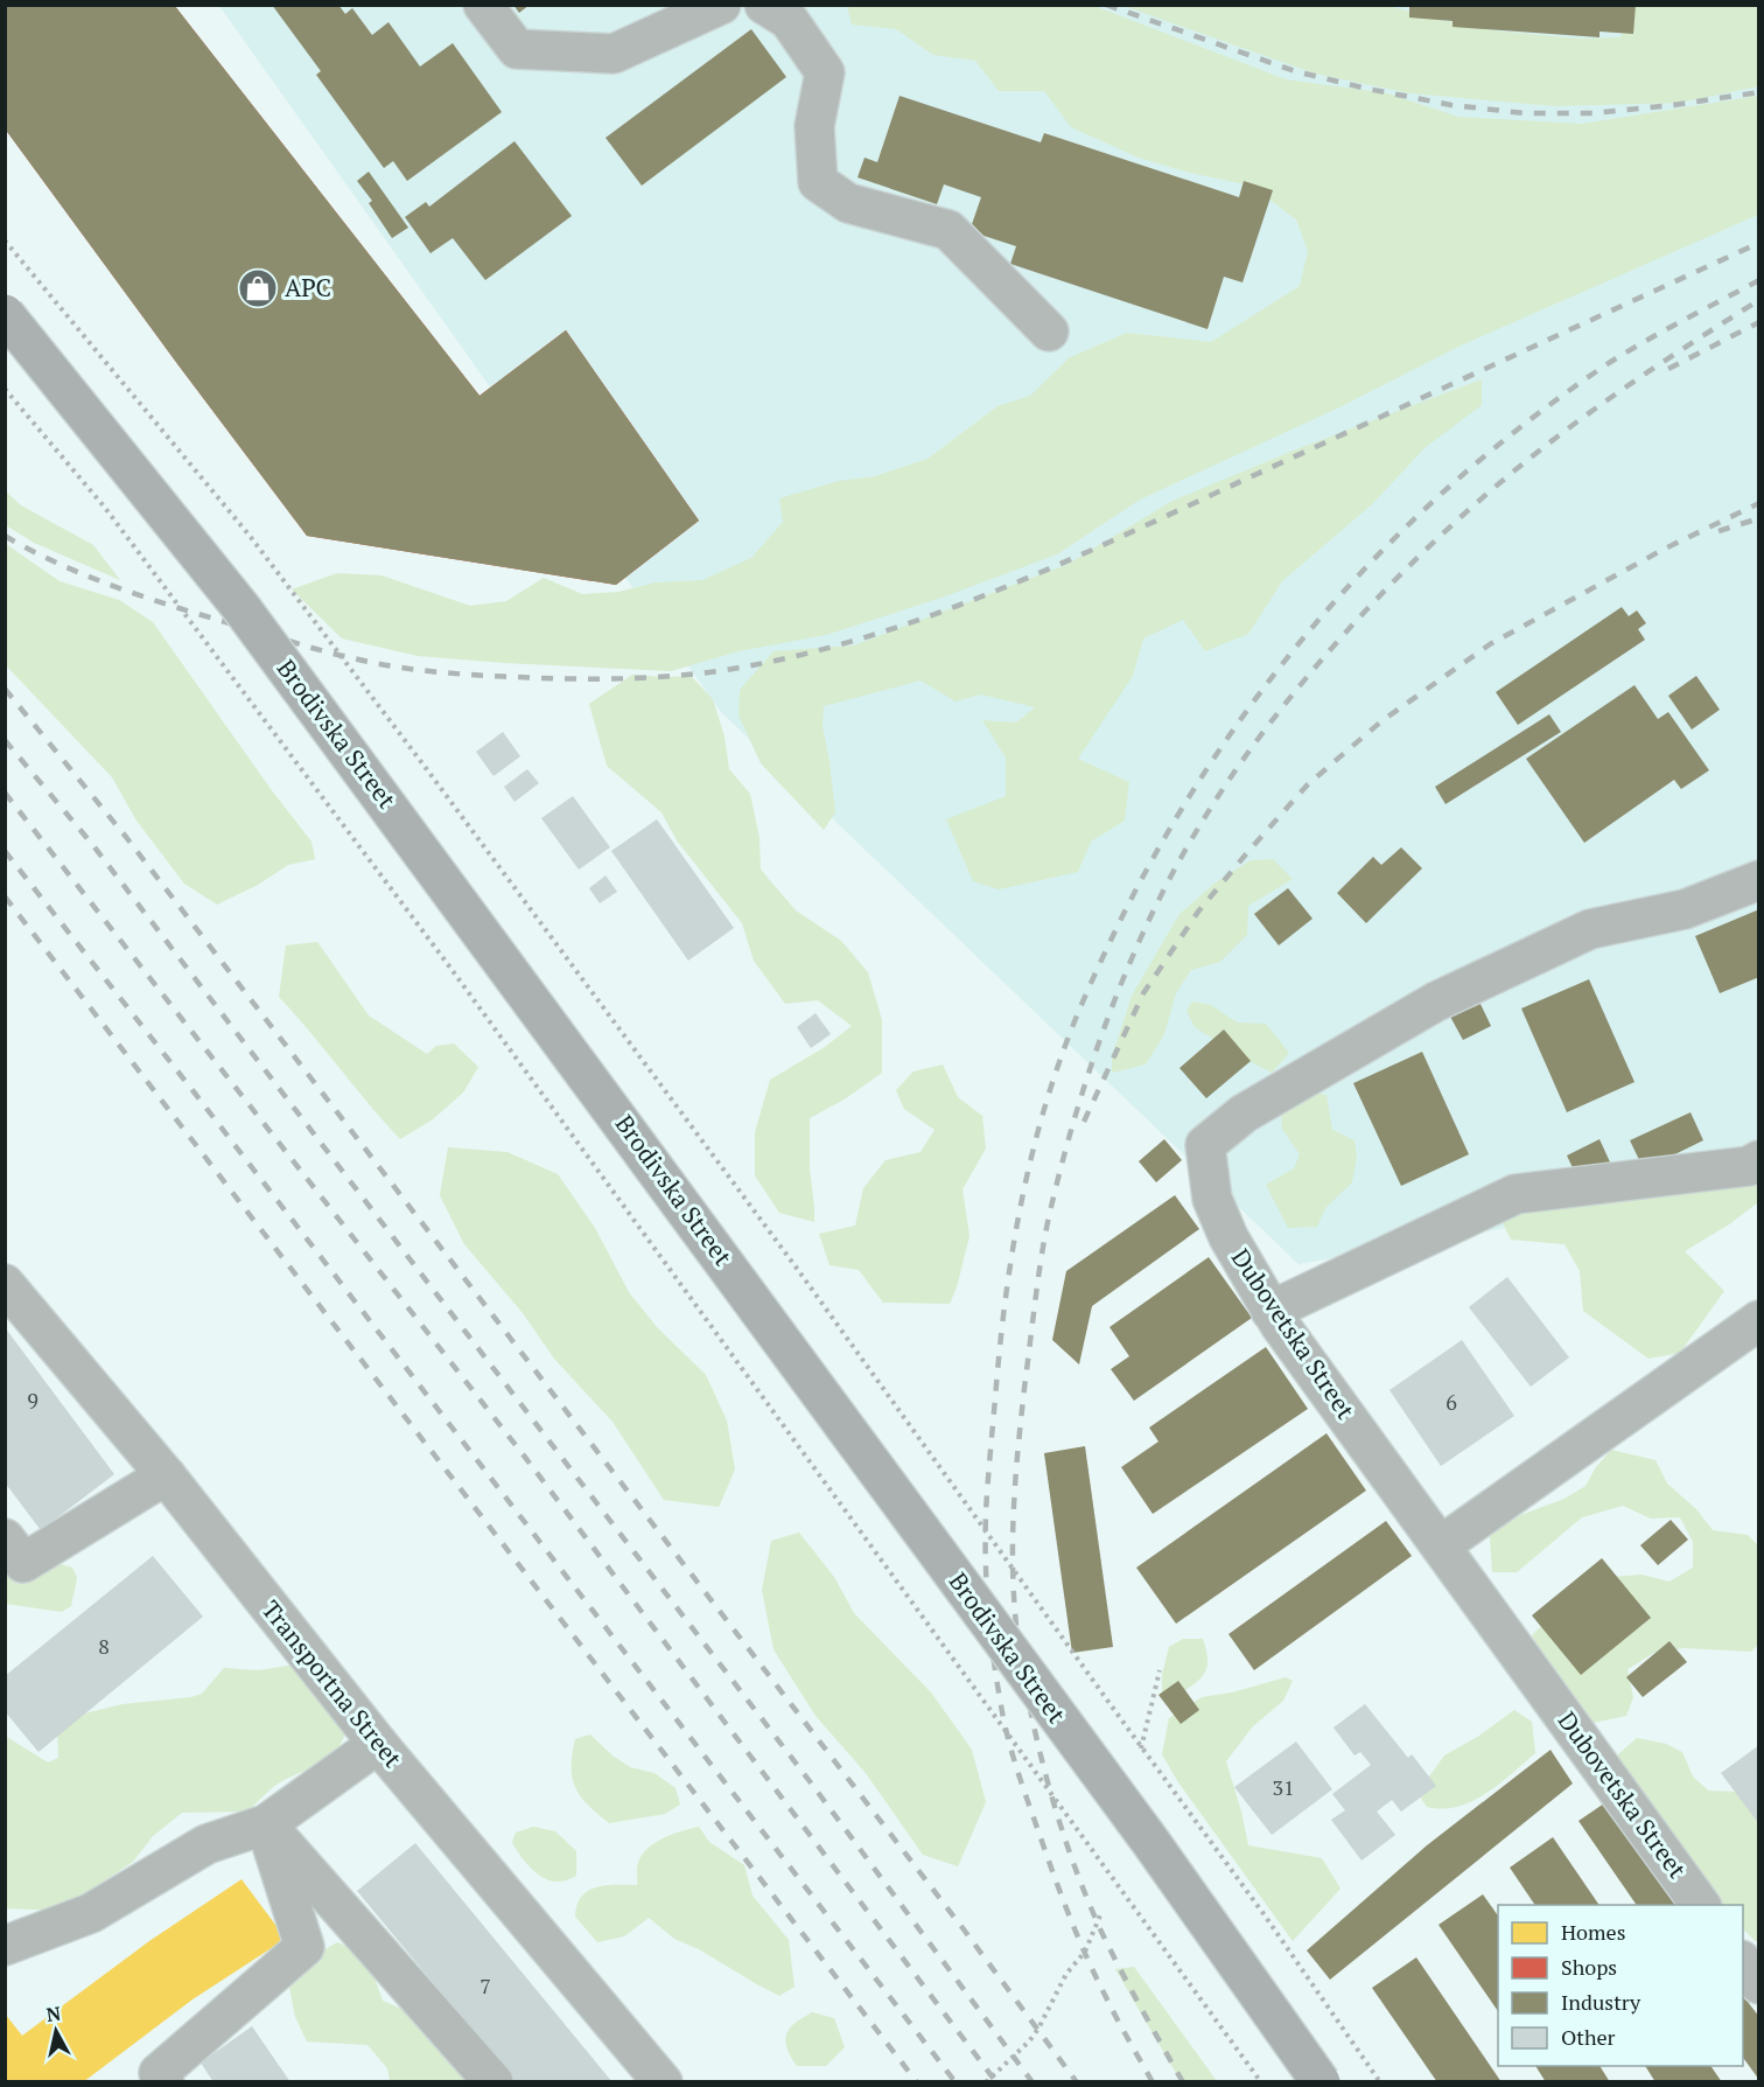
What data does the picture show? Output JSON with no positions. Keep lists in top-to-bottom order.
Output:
{
  "streets": {
    "main road": ["Brodivska Street"],
    "street": ["Dubovetska Street", "Transportna Street"]
  },
  "places": {
    "shop": ["АРС"]
  },
  "house_numbers": [
    "9",
    "6",
    "8",
    "31",
    "7"
  ],
  "legend": [
    "Homes",
    "Shops",
    "Industry",
    "Other"
  ],
  "north": "top"
}
